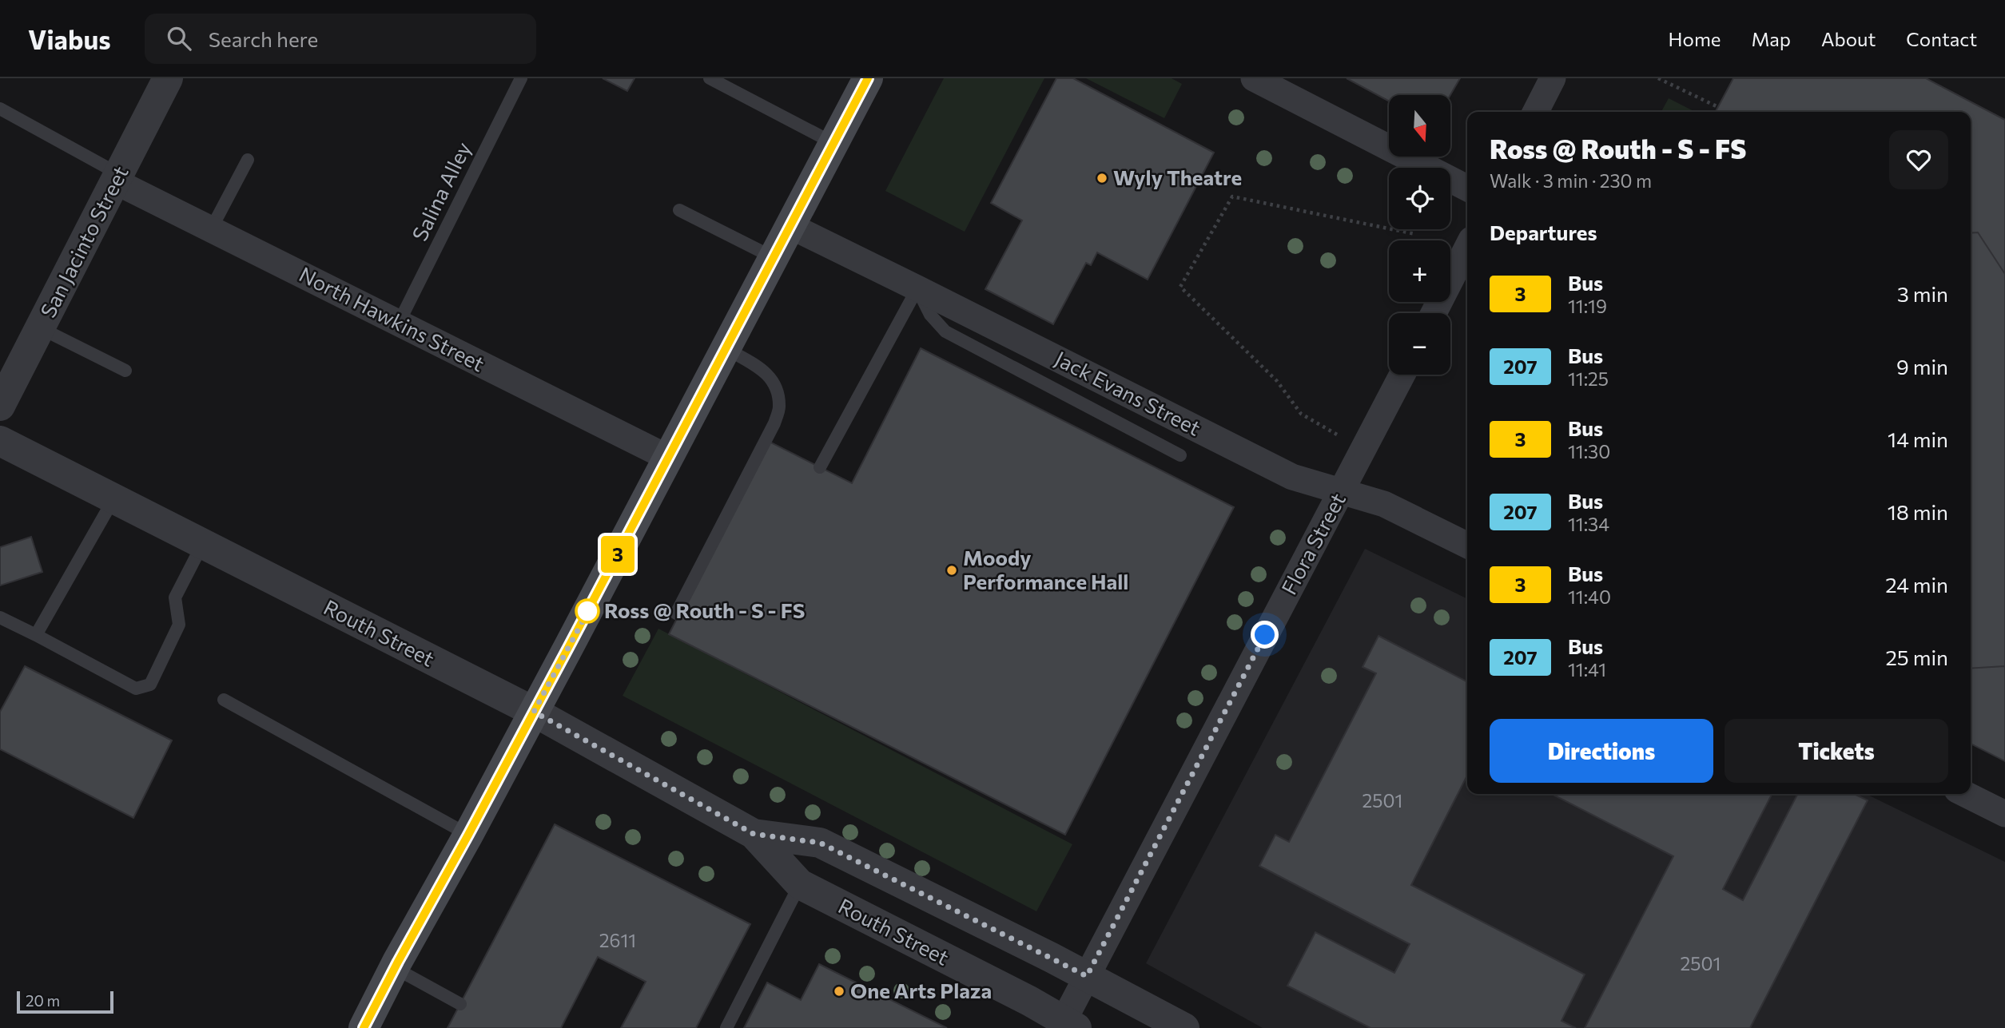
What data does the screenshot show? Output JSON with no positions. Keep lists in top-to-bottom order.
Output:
{
  "streets": {
    "street": [
      "San Jacinto Street",
      "North Hawkins Street",
      "Jack Evans Street",
      "Flora Street",
      "Routh Street"
    ],
    "lane": ["Salina Alley"]
  },
  "crossings": [
    ["Salina Alley", "North Hawkins Street"],
    ["San Jacinto Street", "North Hawkins Street"],
    ["Jack Evans Street", "Flora Street"],
    ["Flora Street", "Routh Street"]
  ],
  "places": [
    "Wyly Theatre",
    "Moody Performance Hall",
    "Ross @ Routh - S - FS",
    "One Arts Plaza"
  ],
  "lines": ["bus line 3"],
  "house_numbers": ["2501", "2611", "2501"],
  "scale_bar": "20 m",
  "north": "bottom",
  "page": {
    "header": "Viabus",
    "search": "Search here",
    "nav": [
      "Home",
      "Map",
      "About",
      "Contact"
    ],
    "on_map": "3",
    "map_buttons": ["+", "−"],
    "heading": [
      ["Ross @ Routh - S - FS", "Walk · 3 min · 230 m"],
      "Departures"
    ],
    "list": [
      {
        "mark": "3",
        "name": "Bus",
        "note": "11:19",
        "value": "3 min"
      },
      {
        "mark": "207",
        "name": "Bus",
        "note": "11:25",
        "value": "9 min"
      },
      {
        "mark": "3",
        "name": "Bus",
        "note": "11:30",
        "value": "14 min"
      },
      {
        "mark": "207",
        "name": "Bus",
        "note": "11:34",
        "value": "18 min"
      },
      {
        "mark": "3",
        "name": "Bus",
        "note": "11:40",
        "value": "24 min"
      },
      {
        "mark": "207",
        "name": "Bus",
        "note": "11:41",
        "value": "25 min"
      }
    ],
    "buttons": ["Directions", "Tickets"],
    "scale": "20 m"
  }
}
